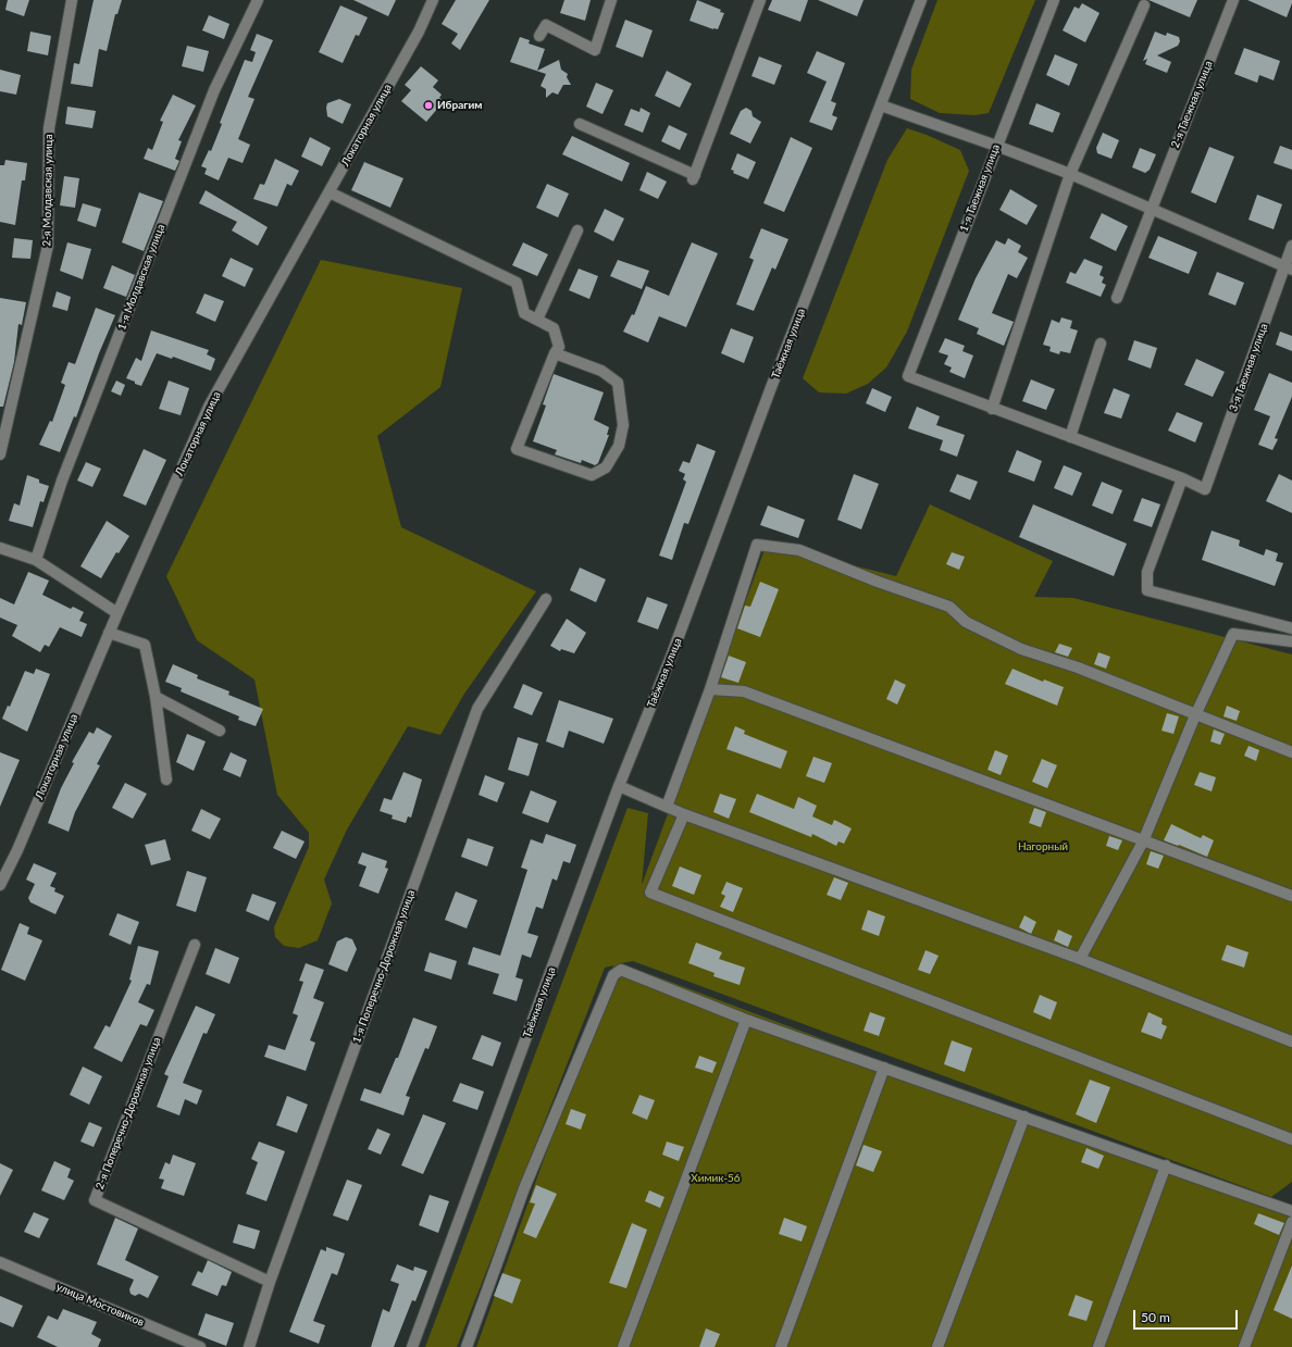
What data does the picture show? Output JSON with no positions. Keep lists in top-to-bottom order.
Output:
{
  "streets": {
    "street": [
      "2-я Таежная улица",
      "Локаторная улица",
      "1-я Таежная улица",
      "2-я Молдавская улица",
      "1-я Молдавская улица",
      "Таёжная улица",
      "3-я Таежная улица",
      "1-я Поперечно-Дорожная улица",
      "2-я Поперечно-Дорожная улица",
      "улица Мостовиков"
    ]
  },
  "crossings": [
    ["1-я Поперечно-Дорожная улица", "2-я Поперечно-Дорожная улица"]
  ],
  "parks": ["Нагорный", "Химик-56"],
  "places": ["Ибрагим"],
  "scale_bar": "50 m"
}
